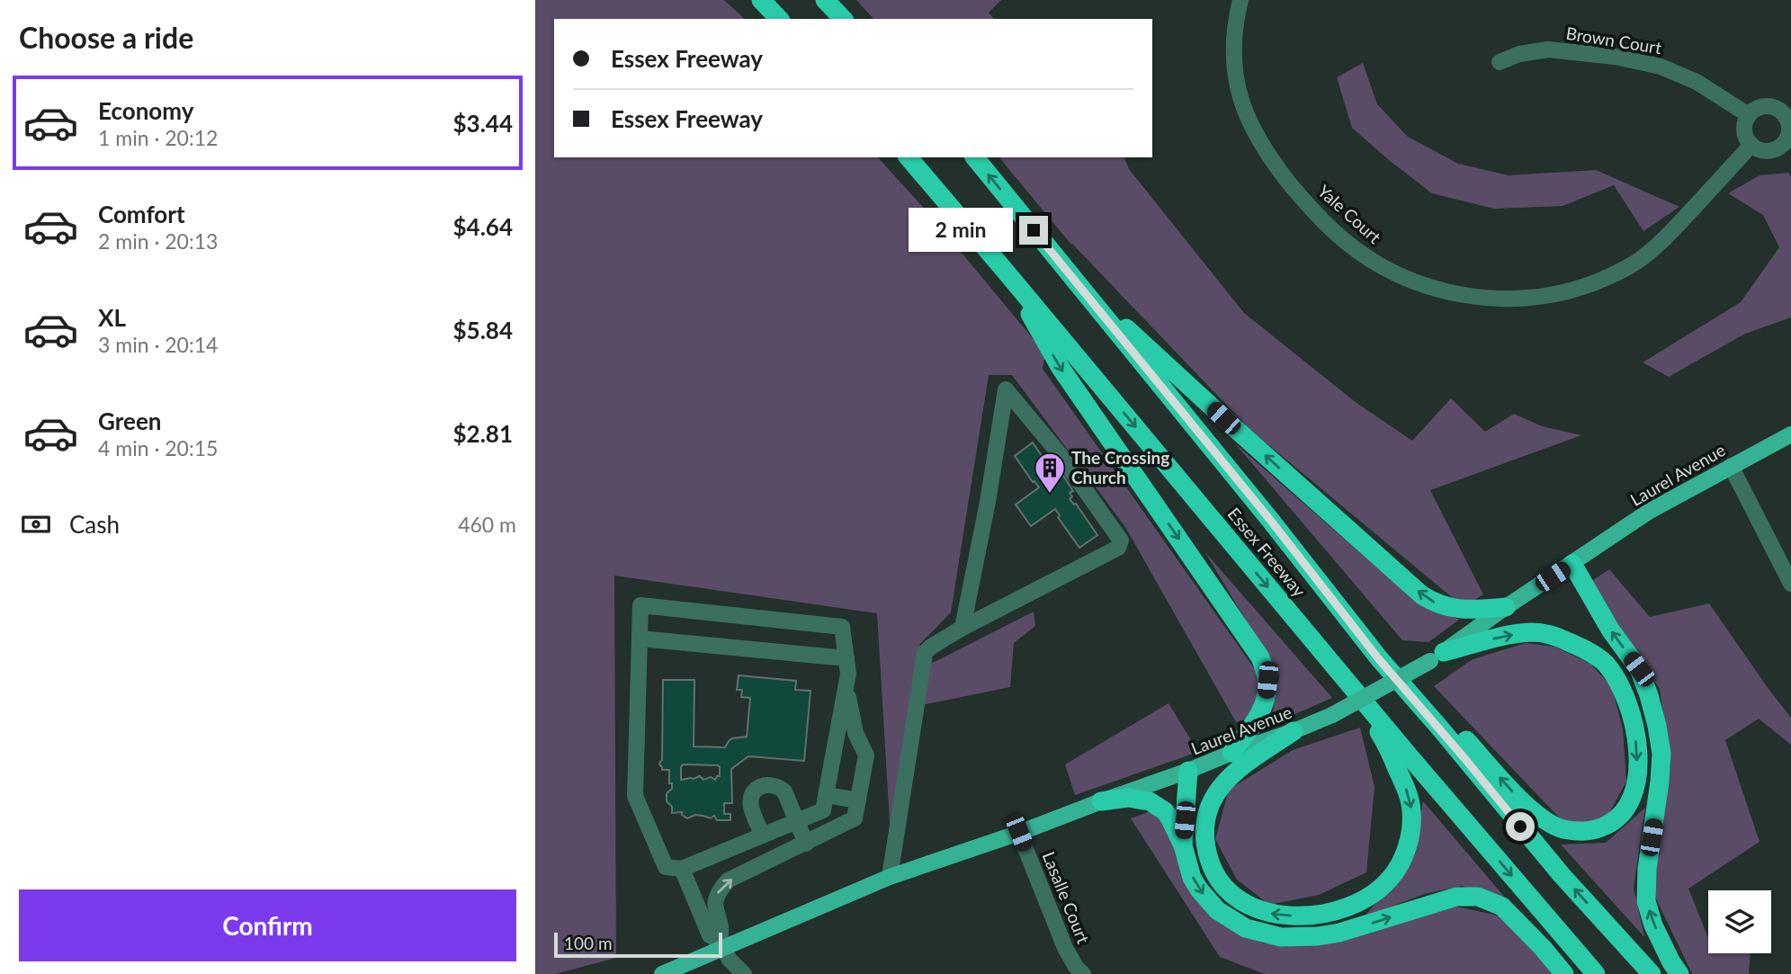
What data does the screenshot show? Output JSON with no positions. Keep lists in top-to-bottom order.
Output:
{
  "streets": {
    "highway": ["Essex Freeway"],
    "main road": ["Laurel Avenue"],
    "street": ["Brown Court", "Yale Court", "Lasalle Court"]
  },
  "crossings": [
    ["Brown Court", "Yale Court"],
    ["Laurel Avenue", "Lasalle Court"]
  ],
  "places": {
    "building": ["The Crossing Church"]
  },
  "scale_bar": "100 m",
  "page": {
    "heading": "Choose a ride",
    "banner": ["Essex Freeway", "Essex Freeway"],
    "list": [
      {
        "name": "Economy",
        "note": "1 min · 20:12",
        "value": "$3.44"
      },
      {
        "name": "Comfort",
        "note": "2 min · 20:13",
        "value": "$4.64"
      },
      {
        "name": "XL",
        "note": "3 min · 20:14",
        "value": "$5.84"
      },
      {
        "name": "Green",
        "note": "4 min · 20:15",
        "value": "$2.81"
      }
    ],
    "bubble": "2 min",
    "pay": ["Cash", "460 m"],
    "buttons": "Confirm",
    "scale": "100 m"
  }
}
